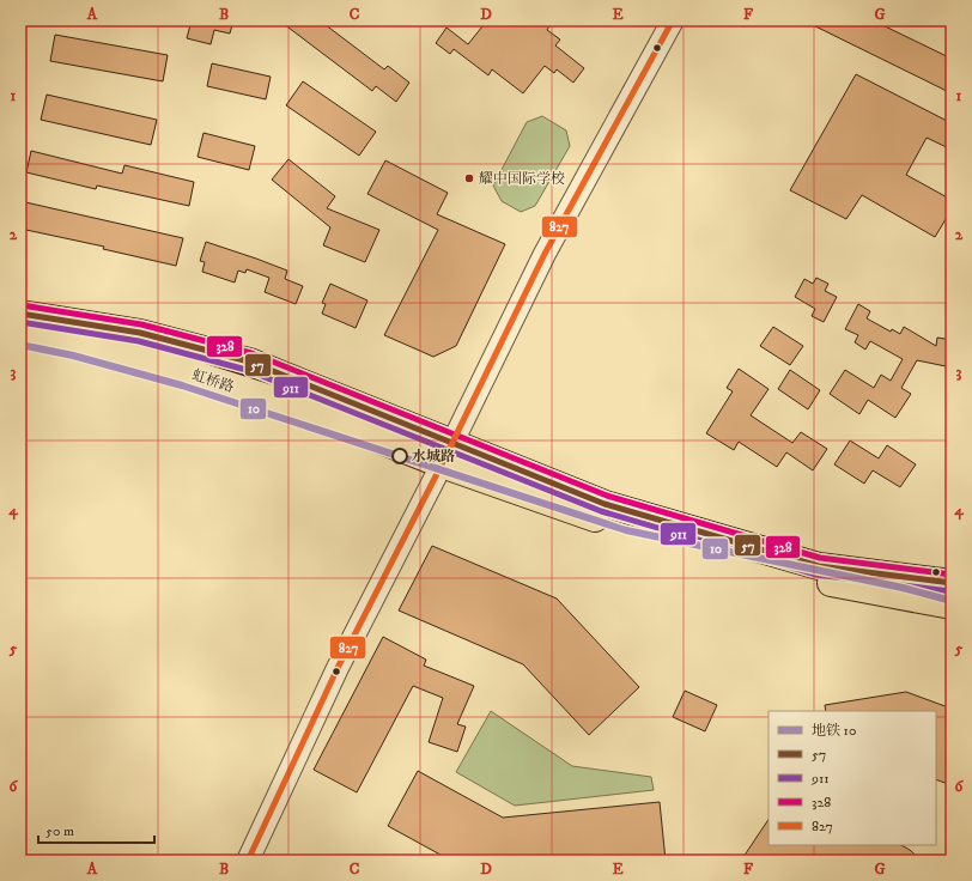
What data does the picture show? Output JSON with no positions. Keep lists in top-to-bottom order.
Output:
{
  "streets": {
    "main road": ["虹桥路"]
  },
  "places": ["耀中国际学校", "水城路"],
  "lines": [
    "transit line 827",
    "transit line 328",
    "transit line 57",
    "transit line 911",
    "metro line 10"
  ],
  "legend": [
    "地铁 10",
    "57",
    "911",
    "328",
    "827"
  ],
  "scale_bar": "50 m",
  "grid": {
    "columns": [
      "A",
      "B",
      "C",
      "D",
      "E",
      "F",
      "G"
    ],
    "rows": [
      "1",
      "2",
      "3",
      "4",
      "5",
      "6"
    ]
  }
}
